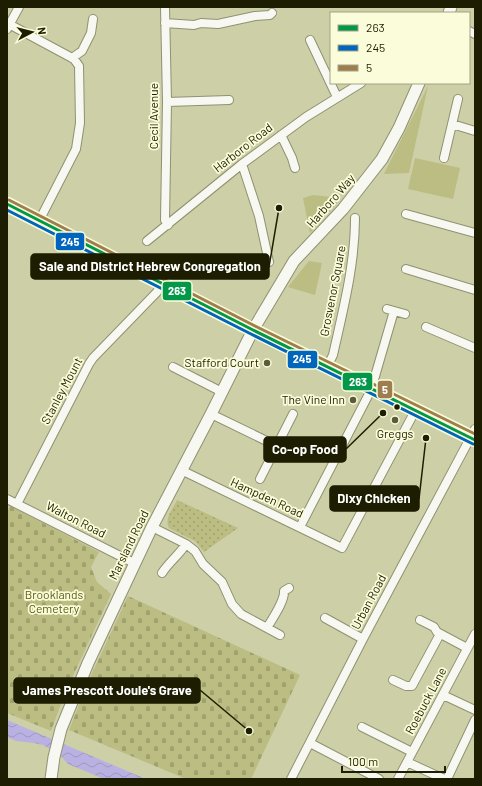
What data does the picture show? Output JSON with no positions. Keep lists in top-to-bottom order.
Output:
{
  "streets": {
    "main road": ["Harboro Way", "Marsland Road"],
    "street": [
      "Cecil Avenue",
      "Harboro Road",
      "Grosvenor Square",
      "Stanley Mount",
      "Hampden Road",
      "Walton Road",
      "Urban Road",
      "Roebuck Lane"
    ]
  },
  "crossings": [
    ["Cecil Avenue", "Harboro Road"],
    ["Harboro Way", "Marsland Road"],
    ["Stanley Mount", "Walton Road"],
    ["Hampden Road", "Marsland Road"],
    ["Walton Road", "Marsland Road"]
  ],
  "parks": ["Brooklands Cemetery"],
  "places": [
    "Sale and District Hebrew Congregation",
    "Stafford Court",
    "The Vine Inn",
    "Co-op Food",
    "Greggs",
    "Dixy Chicken",
    "James Prescott Joule's Grave"
  ],
  "lines": ["transit line 5", "transit line 263", "transit line 245"],
  "legend": ["263", "245", "5"],
  "scale_bar": "100 m",
  "north": "right"
}
